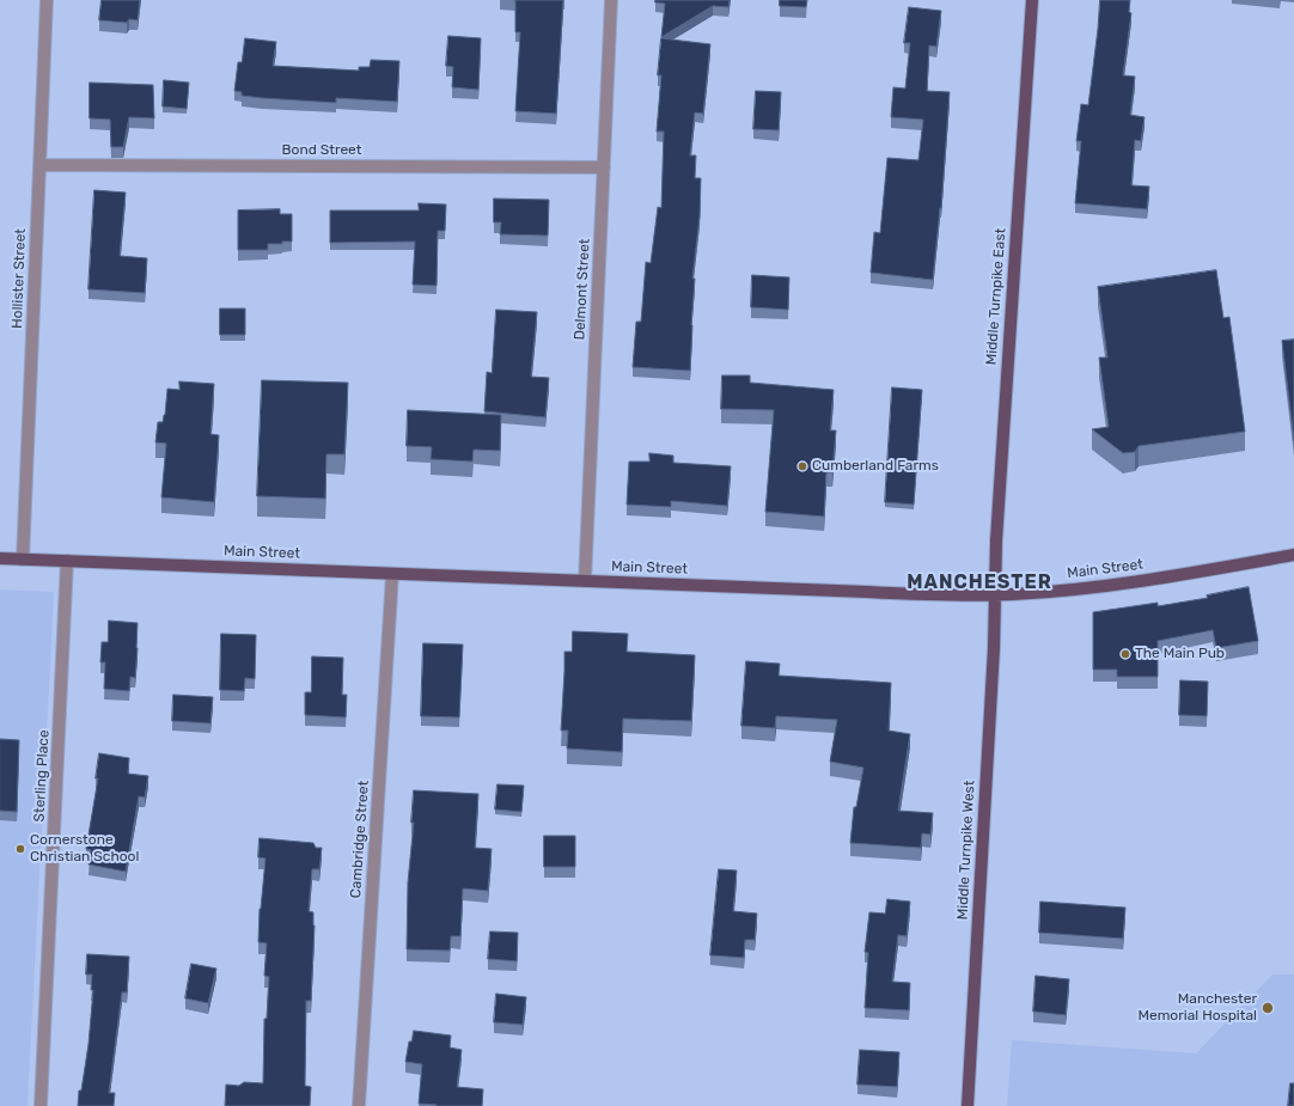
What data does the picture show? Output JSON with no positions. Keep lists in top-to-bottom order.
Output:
{
  "streets": {
    "main road": ["Middle Turnpike East", "Main Street", "Middle Turnpike West"],
    "street": [
      "Bond Street",
      "Hollister Street",
      "Delmont Street",
      "Sterling Place",
      "Cambridge Street"
    ]
  },
  "crossings": [
    ["Bond Street", "Hollister Street"],
    ["Bond Street", "Delmont Street"],
    ["Hollister Street", "Main Street"],
    ["Delmont Street", "Main Street"],
    ["Middle Turnpike East", "Main Street"],
    ["Middle Turnpike East", "Middle Turnpike West"],
    ["Main Street", "Sterling Place"],
    ["Main Street", "Cambridge Street"],
    ["Main Street", "Middle Turnpike West"]
  ],
  "districts": ["MANCHESTER"],
  "places": [
    "Cumberland Farms",
    "The Main Pub",
    "Cornerstone Christian School",
    "Manchester Memorial Hospital"
  ]
}
